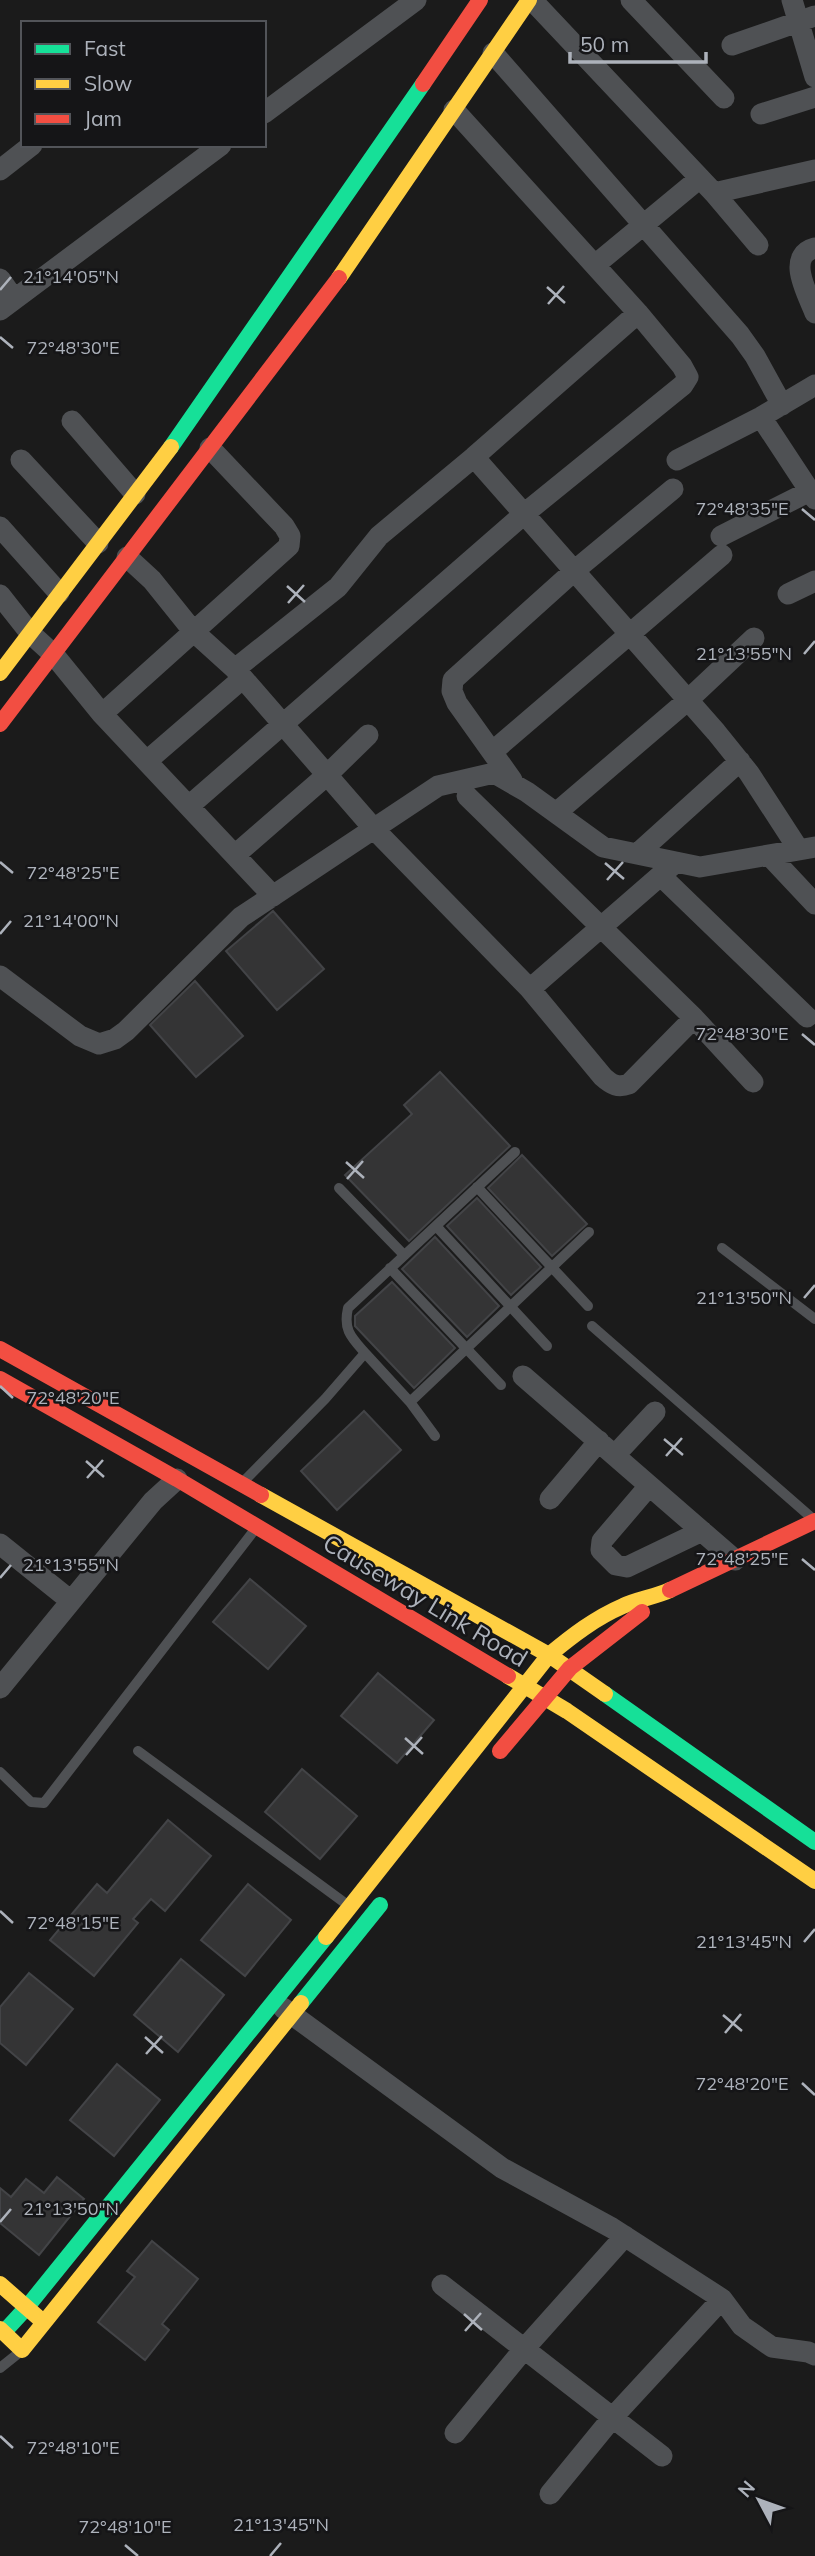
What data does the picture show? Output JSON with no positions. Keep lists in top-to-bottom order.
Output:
{
  "streets": {
    "main road": ["Causeway Link Road"]
  },
  "legend": ["Fast", "Slow", "Jam"],
  "scale_bar": "50 m",
  "north": "top left",
  "coordinates": [
    "21°14'05\"N",
    "72°48'30\"E",
    "72°48'35\"E",
    "21°13'55\"N",
    "72°48'25\"E",
    "21°14'00\"N",
    "21°13'50\"N",
    "72°48'20\"E",
    "72°48'15\"E",
    "21°13'45\"N",
    "72°48'10\"E"
  ]
}
